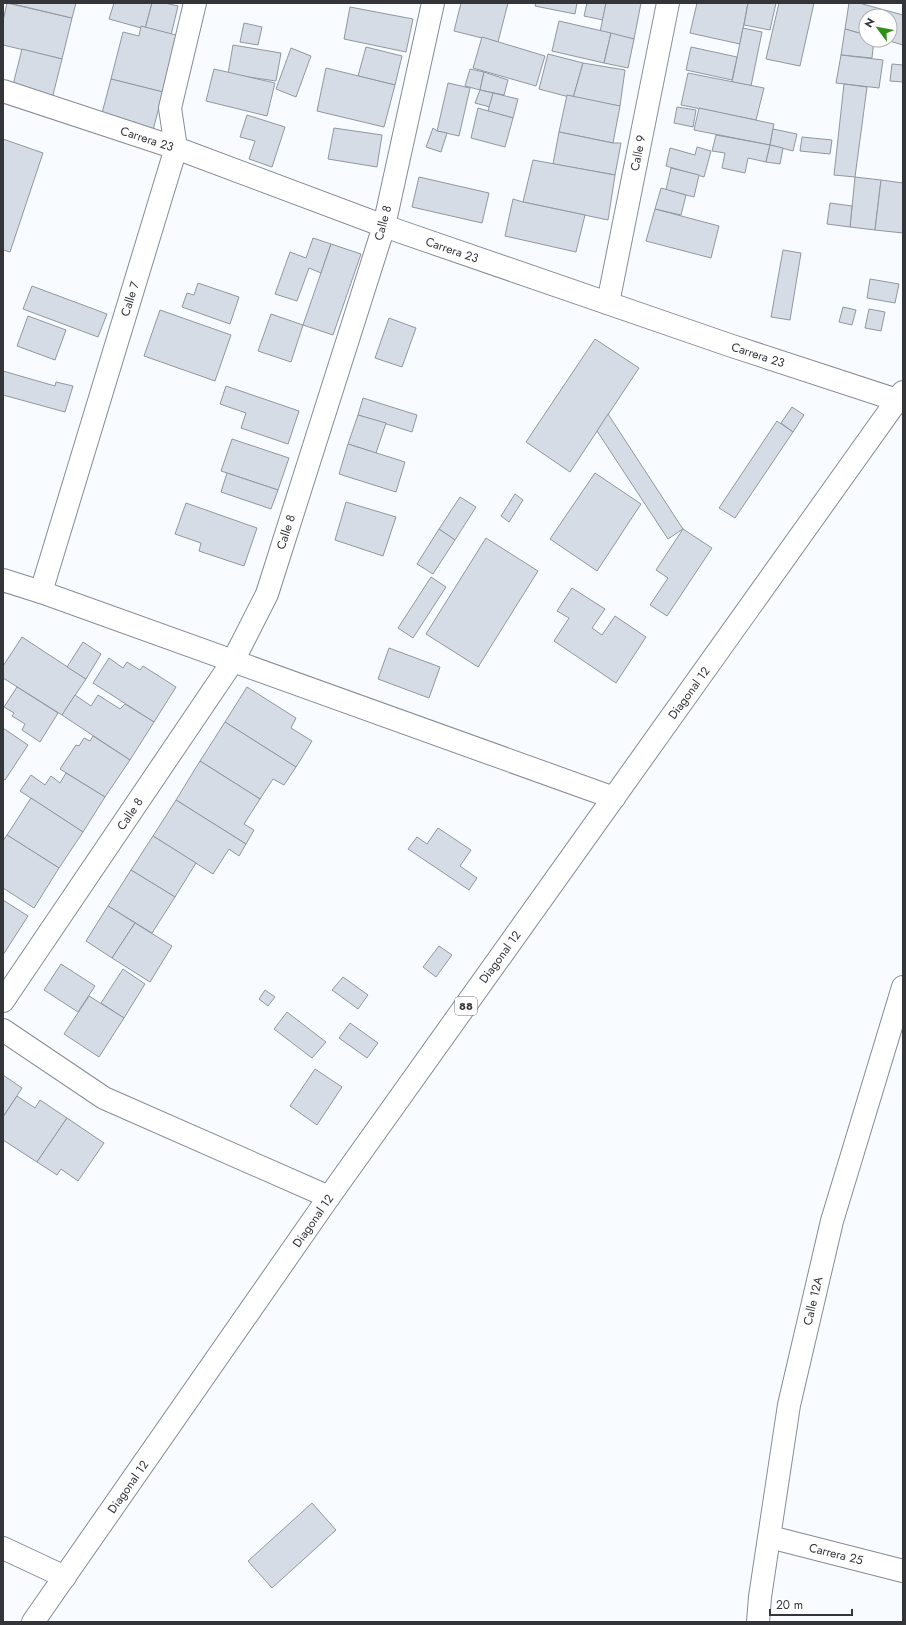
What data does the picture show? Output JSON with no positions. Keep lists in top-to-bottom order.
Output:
{
  "streets": {
    "main road": [
      "Carrera 23",
      "Calle 9",
      "Calle 8",
      "Calle 7",
      "Diagonal 12",
      "88",
      "Calle 12A",
      "Carrera 25"
    ]
  },
  "crossings": [
    ["Carrera 23", "Calle 9"],
    ["Carrera 23", "Calle 8"],
    ["Carrera 23", "Calle 7"],
    ["Carrera 23", "Diagonal 12"],
    ["Calle 12A", "Carrera 25"]
  ],
  "scale_bar": "20 m",
  "north": "top left"
}
